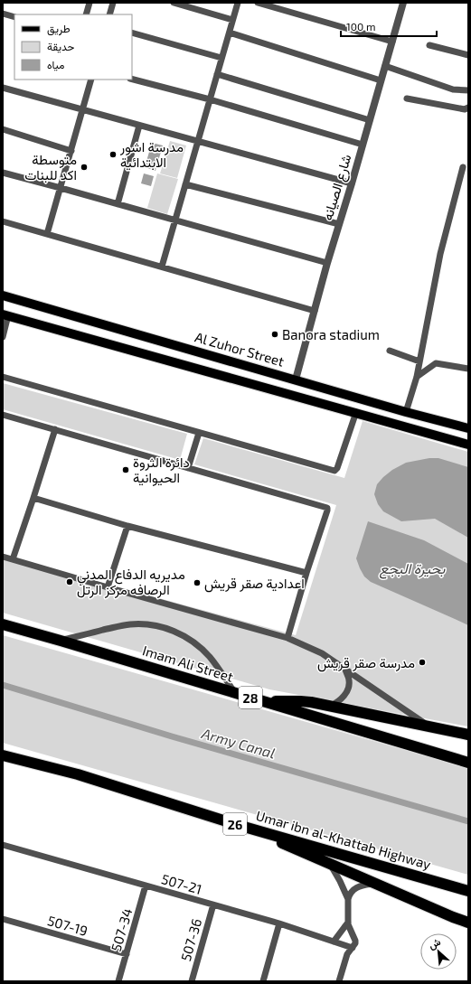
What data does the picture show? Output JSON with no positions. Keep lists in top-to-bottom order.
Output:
{
  "streets": {
    "highway": [
      "Imam Ali Street",
      "28",
      "26",
      "Umar ibn al-Khattab Highway"
    ],
    "main road": ["Al Zuhor Street"],
    "street": [
      "شارع الصيانه",
      "507-21",
      "507-19",
      "507-34",
      "507-36"
    ]
  },
  "crossings": [
    ["شارع الصيانه", "Al Zuhor Street"],
    ["507-21", "507-34"],
    ["507-21", "507-36"],
    ["507-19", "507-34"]
  ],
  "water": ["بحيرة البجع", "Army Canal"],
  "places": [
    "مدرسة اشور الابتدائية",
    "متوسطة اكد للبنات",
    "Banora stadium",
    "دائرة الثروة الحيوانية",
    "مديريه الدفاع المدني الرصافه مركز الرتل",
    "اعدادية صقر قريش",
    "مدرسة صقر قريش"
  ],
  "legend": ["طريق", "حديقة", "مياه"],
  "scale_bar": "100 m",
  "north": "top left"
}
